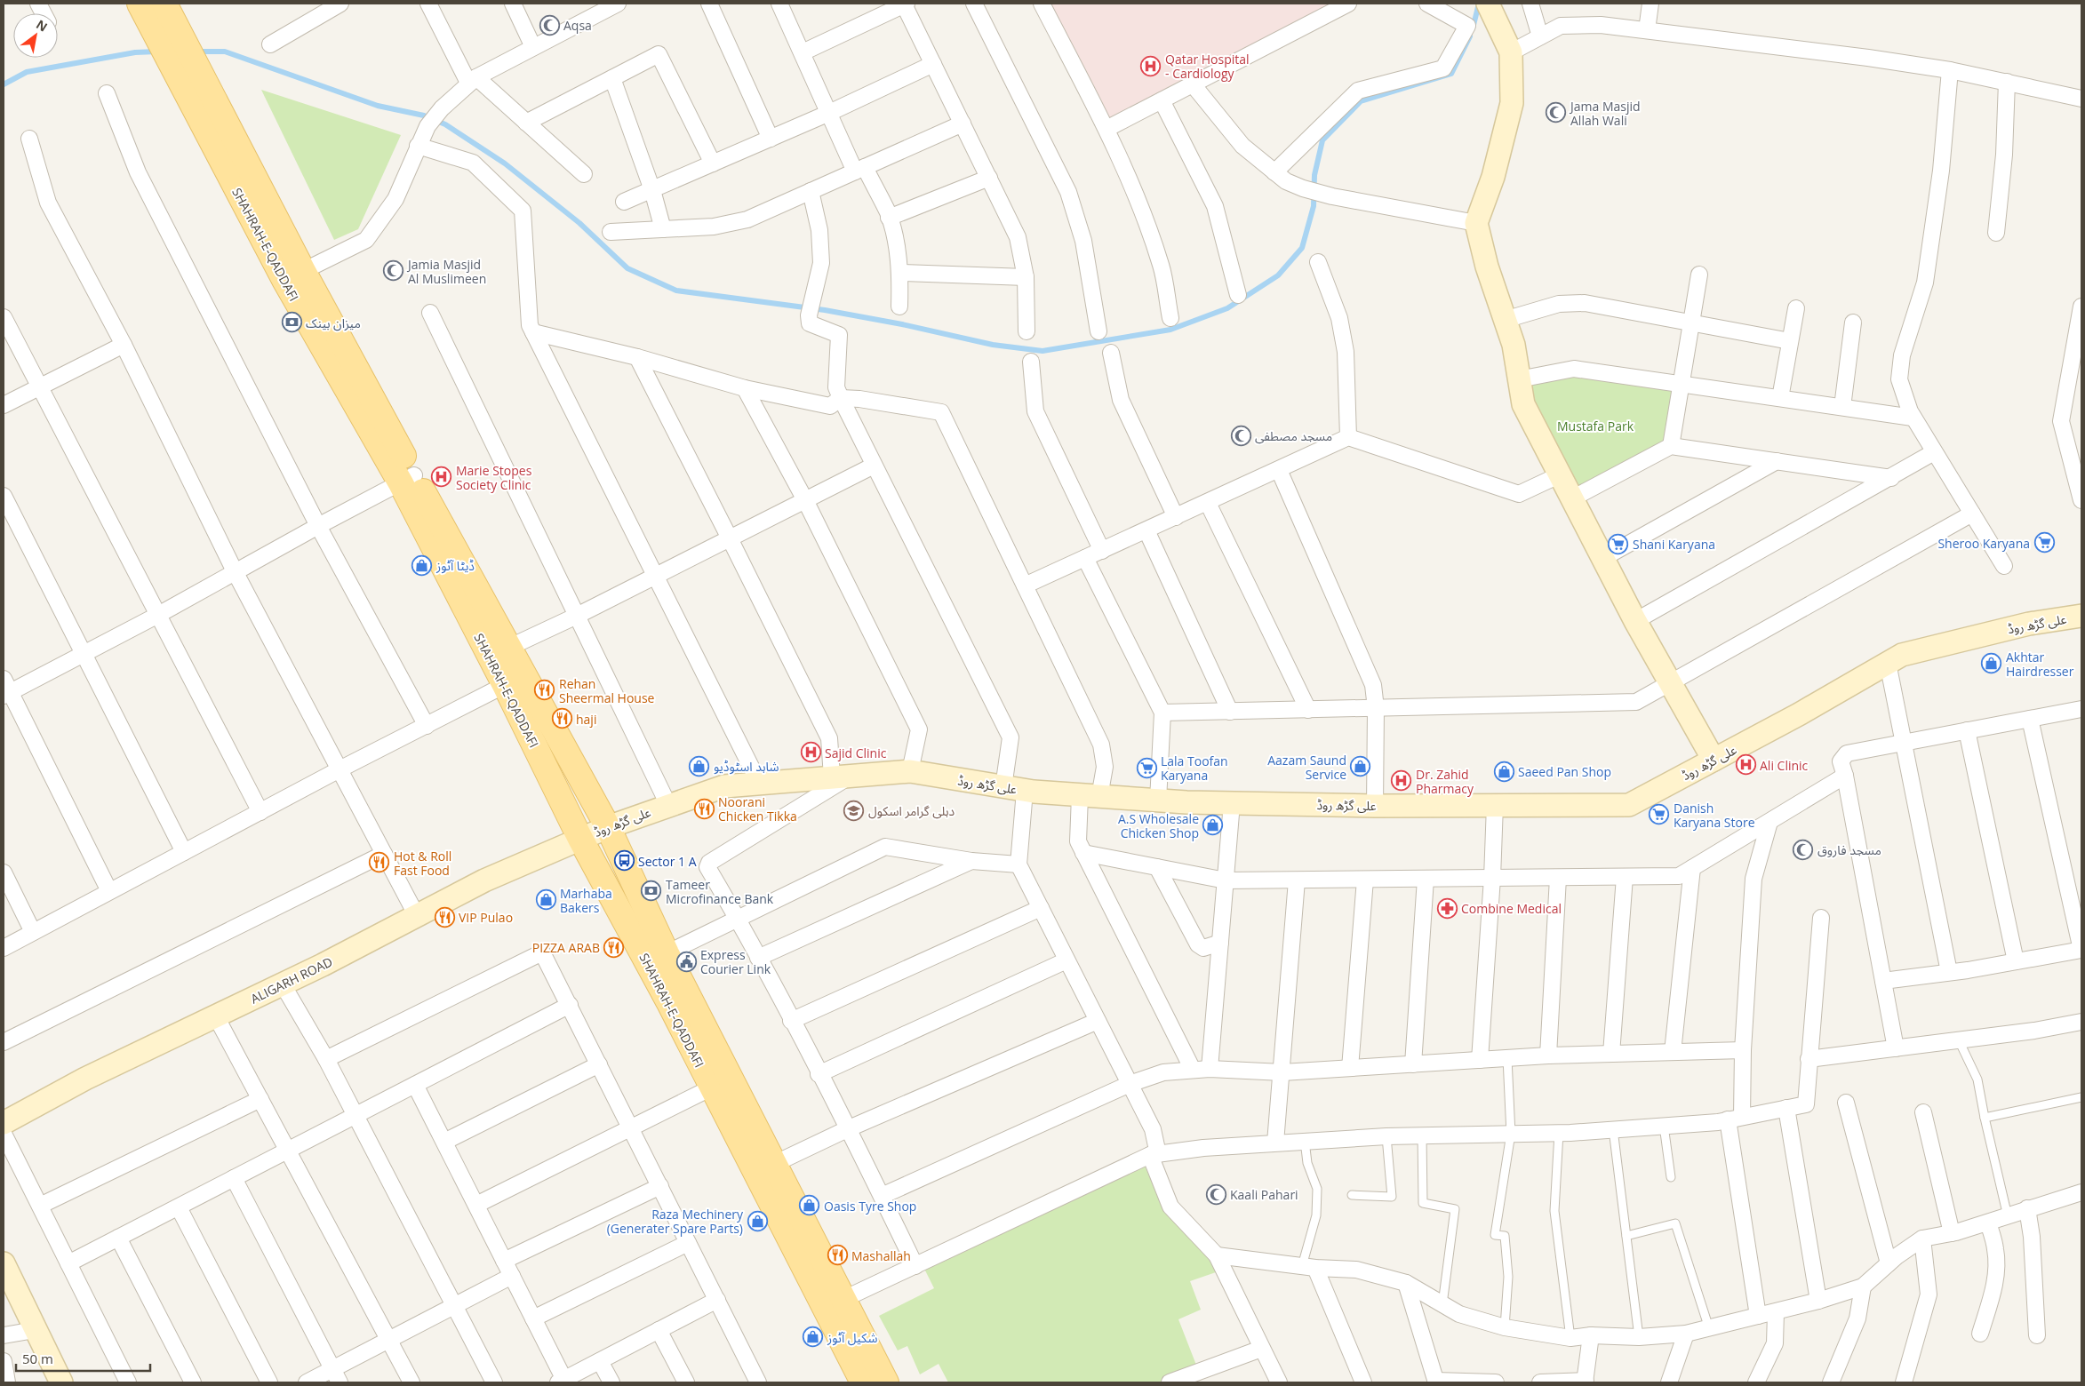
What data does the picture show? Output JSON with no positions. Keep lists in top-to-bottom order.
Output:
{
  "streets": {
    "main road": ["SHAHRAH-E-QADDAFI", "علی گڑھ روڈ", "ALIGARH ROAD"]
  },
  "crossings": [
    ["SHAHRAH-E-QADDAFI", "علی گڑھ روڈ"],
    ["SHAHRAH-E-QADDAFI", "ALIGARH ROAD"],
    ["علی گڑھ روڈ", "ALIGARH ROAD"]
  ],
  "parks": ["Mustafa Park"],
  "places": {
    "mosque": [
      "Aqsa",
      "Jama Masjid Allah Wali",
      "Jamia Masjid Al Muslimeen",
      "مسجد مصطفی",
      "مسجد فاروق",
      "Kaali Pahari"
    ],
    "hospital": [
      "Qatar Hospital - Cardiology",
      "Marie Stopes Society Clinic",
      "Sajid Clinic",
      "Ali Clinic",
      "Dr. Zahid Pharmacy"
    ],
    "bank": ["میزان بینک", "Tameer Microfinance Bank"],
    "supermarket": [
      "Sheroo Karyana",
      "Shani Karyana",
      "Lala Toofan Karyana",
      "Danish Karyana Store"
    ],
    "shop": [
      "ڈیٹا آٹوز",
      "Akhtar Hairdresser",
      "شاہد اسٹوڈیو",
      "Aazam Saund Service",
      "Saeed Pan Shop",
      "A.S Wholesale Chicken Shop",
      "Marhaba Bakers",
      "Oasis Tyre Shop",
      "Raza Mechinery (Generater Spare Parts)",
      "شکیل آٹوز"
    ],
    "restaurant": [
      "Rehan Sheermal House",
      "haji",
      "Noorani Chicken Tikka",
      "Hot & Roll Fast Food",
      "VIP Pulao",
      "PIZZA ARAB",
      "Mashallah"
    ],
    "school or university": ["دہلی گرامر اسکول"],
    "bus stop": ["Sector 1 A"],
    "pharmacy": ["Combine Medical"],
    "public building": ["Express Courier Link"]
  },
  "scale_bar": "50 m",
  "north": "top right"
}
